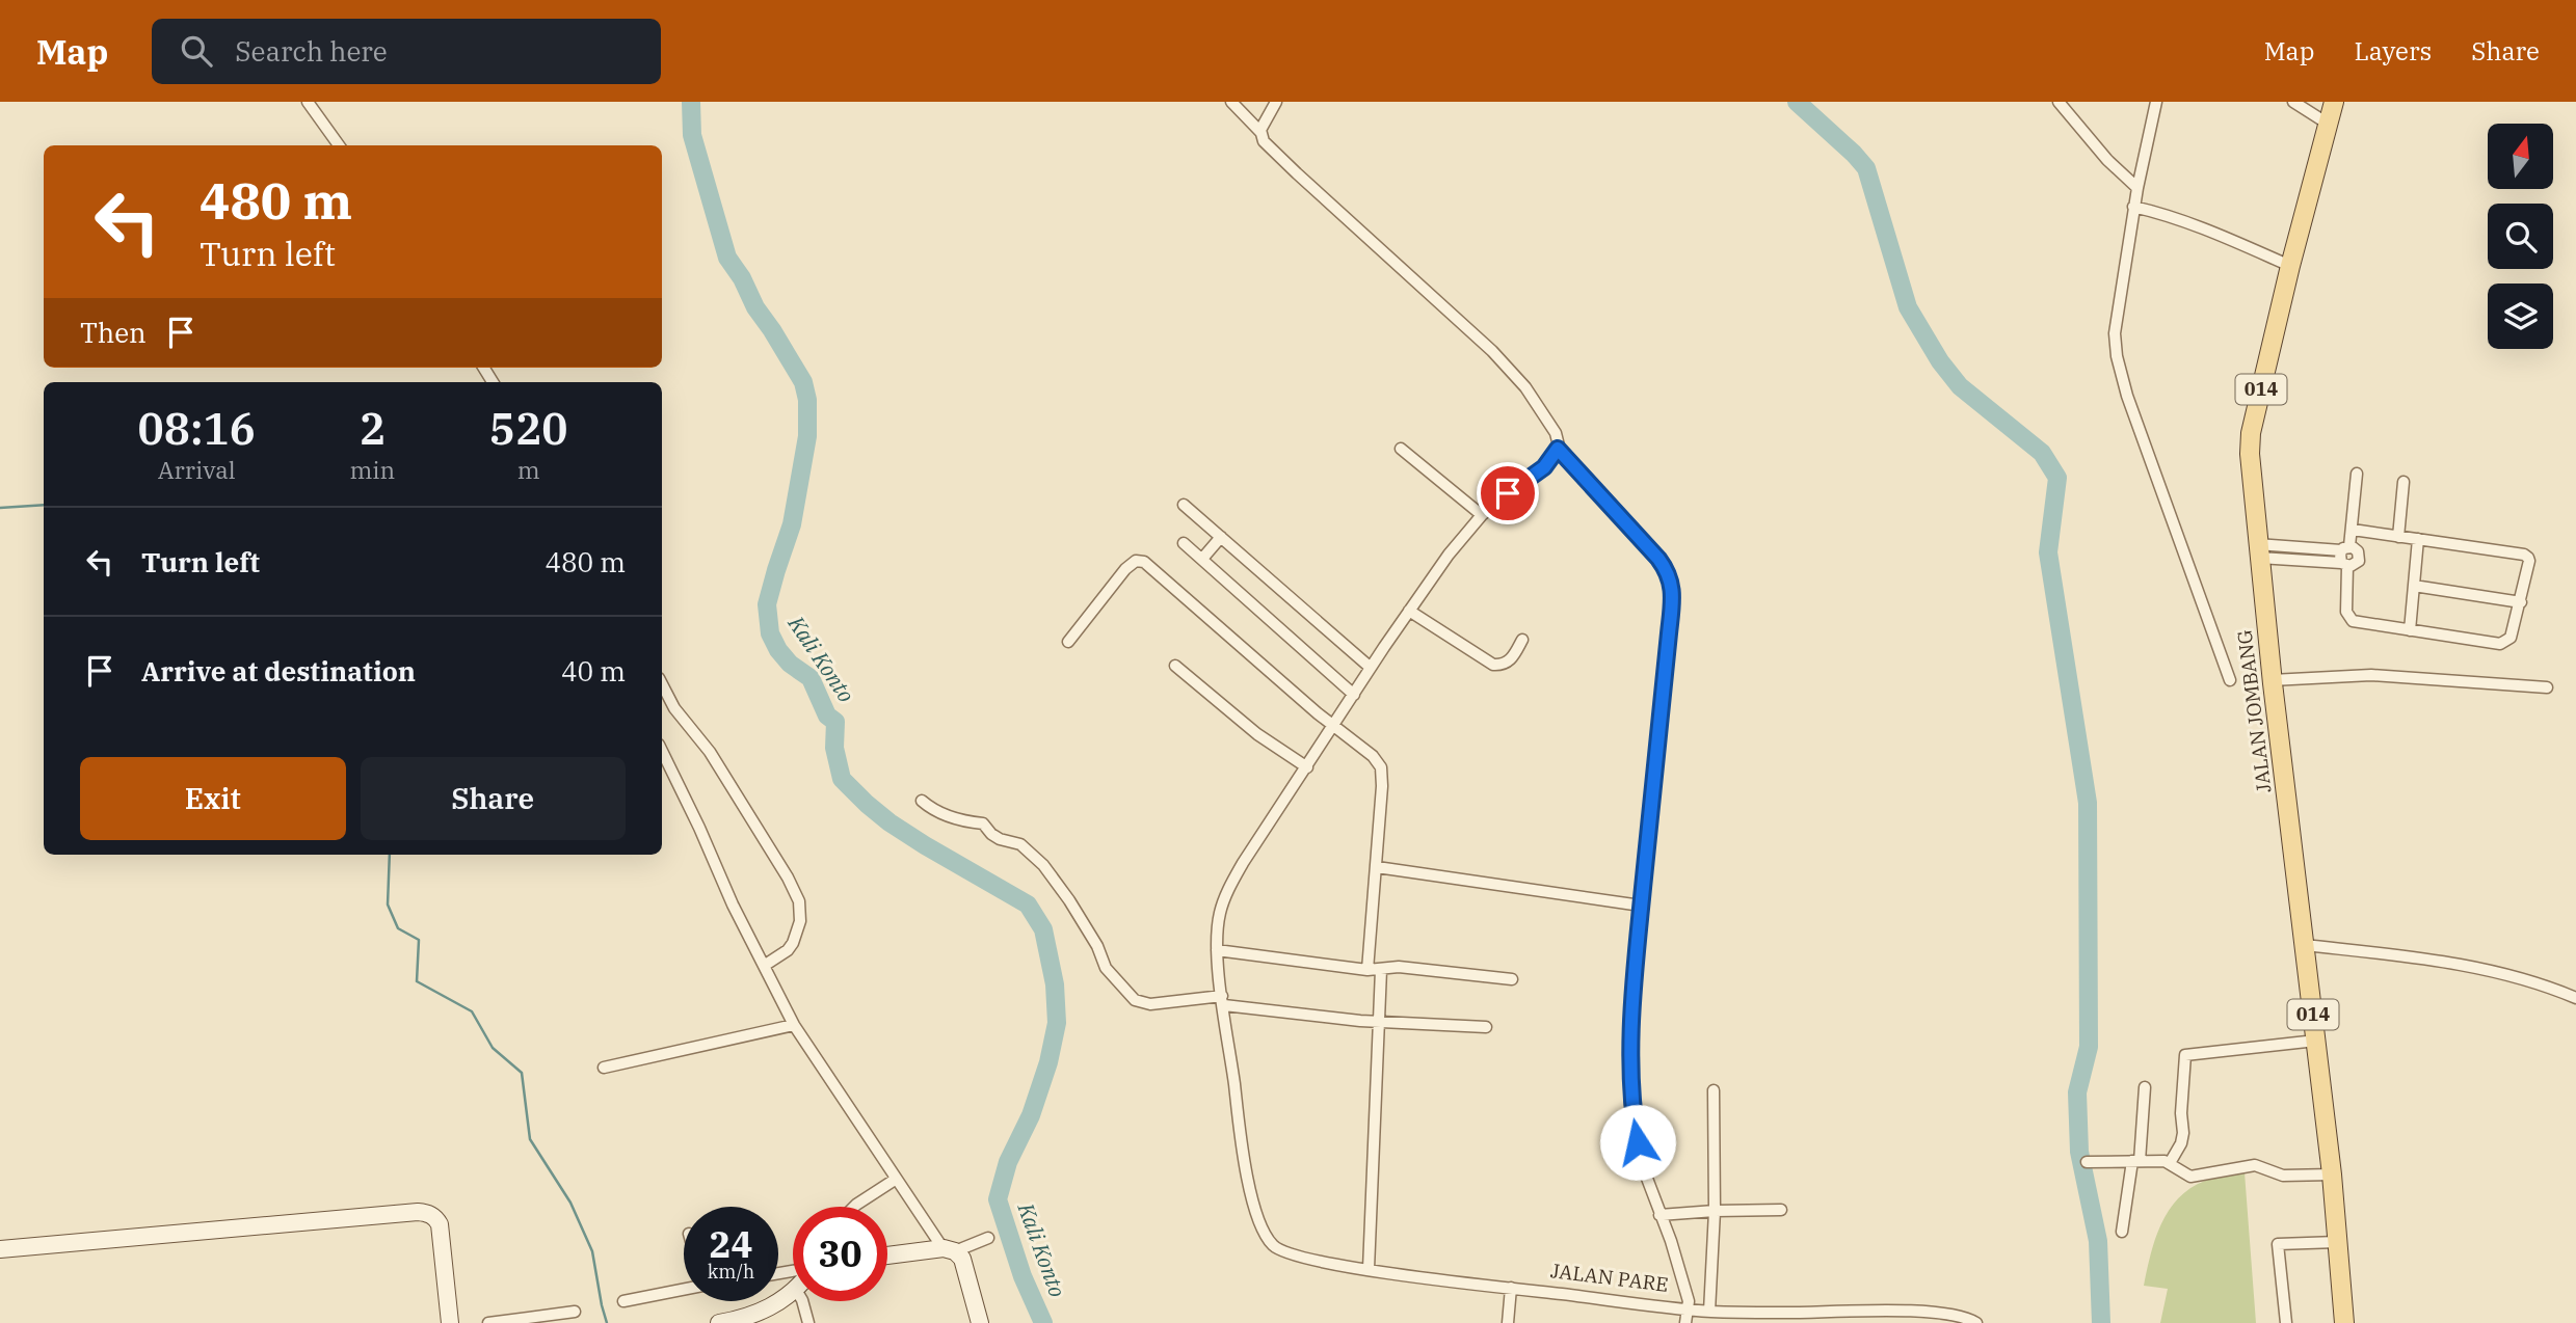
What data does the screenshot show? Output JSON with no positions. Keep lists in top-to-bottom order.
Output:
{
  "streets": {
    "main road": ["014", "JALAN JOMBANG"],
    "street": ["JALAN PARE"]
  },
  "water": ["Kali Konto"],
  "north": "top",
  "page": {
    "header": "Map",
    "search": "Search here",
    "nav": ["Map", "Layers", "Share"],
    "turn": ["480 m", "Turn left"],
    "then": "Then",
    "eta": [
      "08:16",
      "Arrival",
      "2",
      "min",
      "520",
      "m"
    ],
    "list": [
      {
        "name": "Turn left",
        "value": "480 m"
      },
      {
        "name": "Arrive at destination",
        "value": "40 m"
      }
    ],
    "buttons": ["Exit", "Share"],
    "speed": "24 km/h",
    "limit": "30"
  }
}
